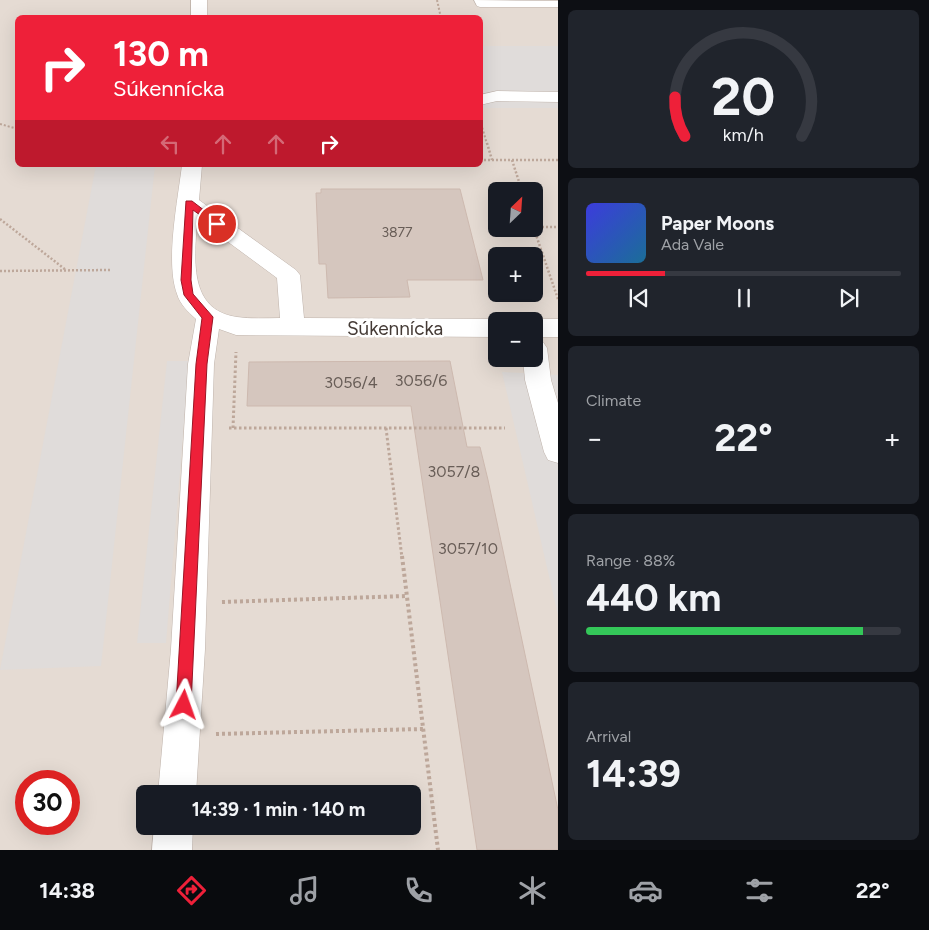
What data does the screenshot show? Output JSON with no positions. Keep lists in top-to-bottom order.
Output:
{
  "streets": {
    "street": ["Súkennícka"]
  },
  "house_numbers": [
    "3877",
    "3056/6",
    "3056/4",
    "3057/8",
    "3057/10"
  ],
  "north": "top right",
  "page": {
    "turn": ["130 m", "Súkennícka"],
    "map_buttons": ["+", "−"],
    "song": ["Paper Moons", "Ada Vale"],
    "tile": [
      "Climate",
      ["Range · 88%", "440 km"],
      ["Arrival", "14:39"]
    ],
    "heat": ["−", "22°", "+"],
    "limit": "30",
    "trip": "14:39 · 1 min · 140 m",
    "tabs": ["14:38", "22°"],
    "gauge": ["20", "km/h"]
  }
}
